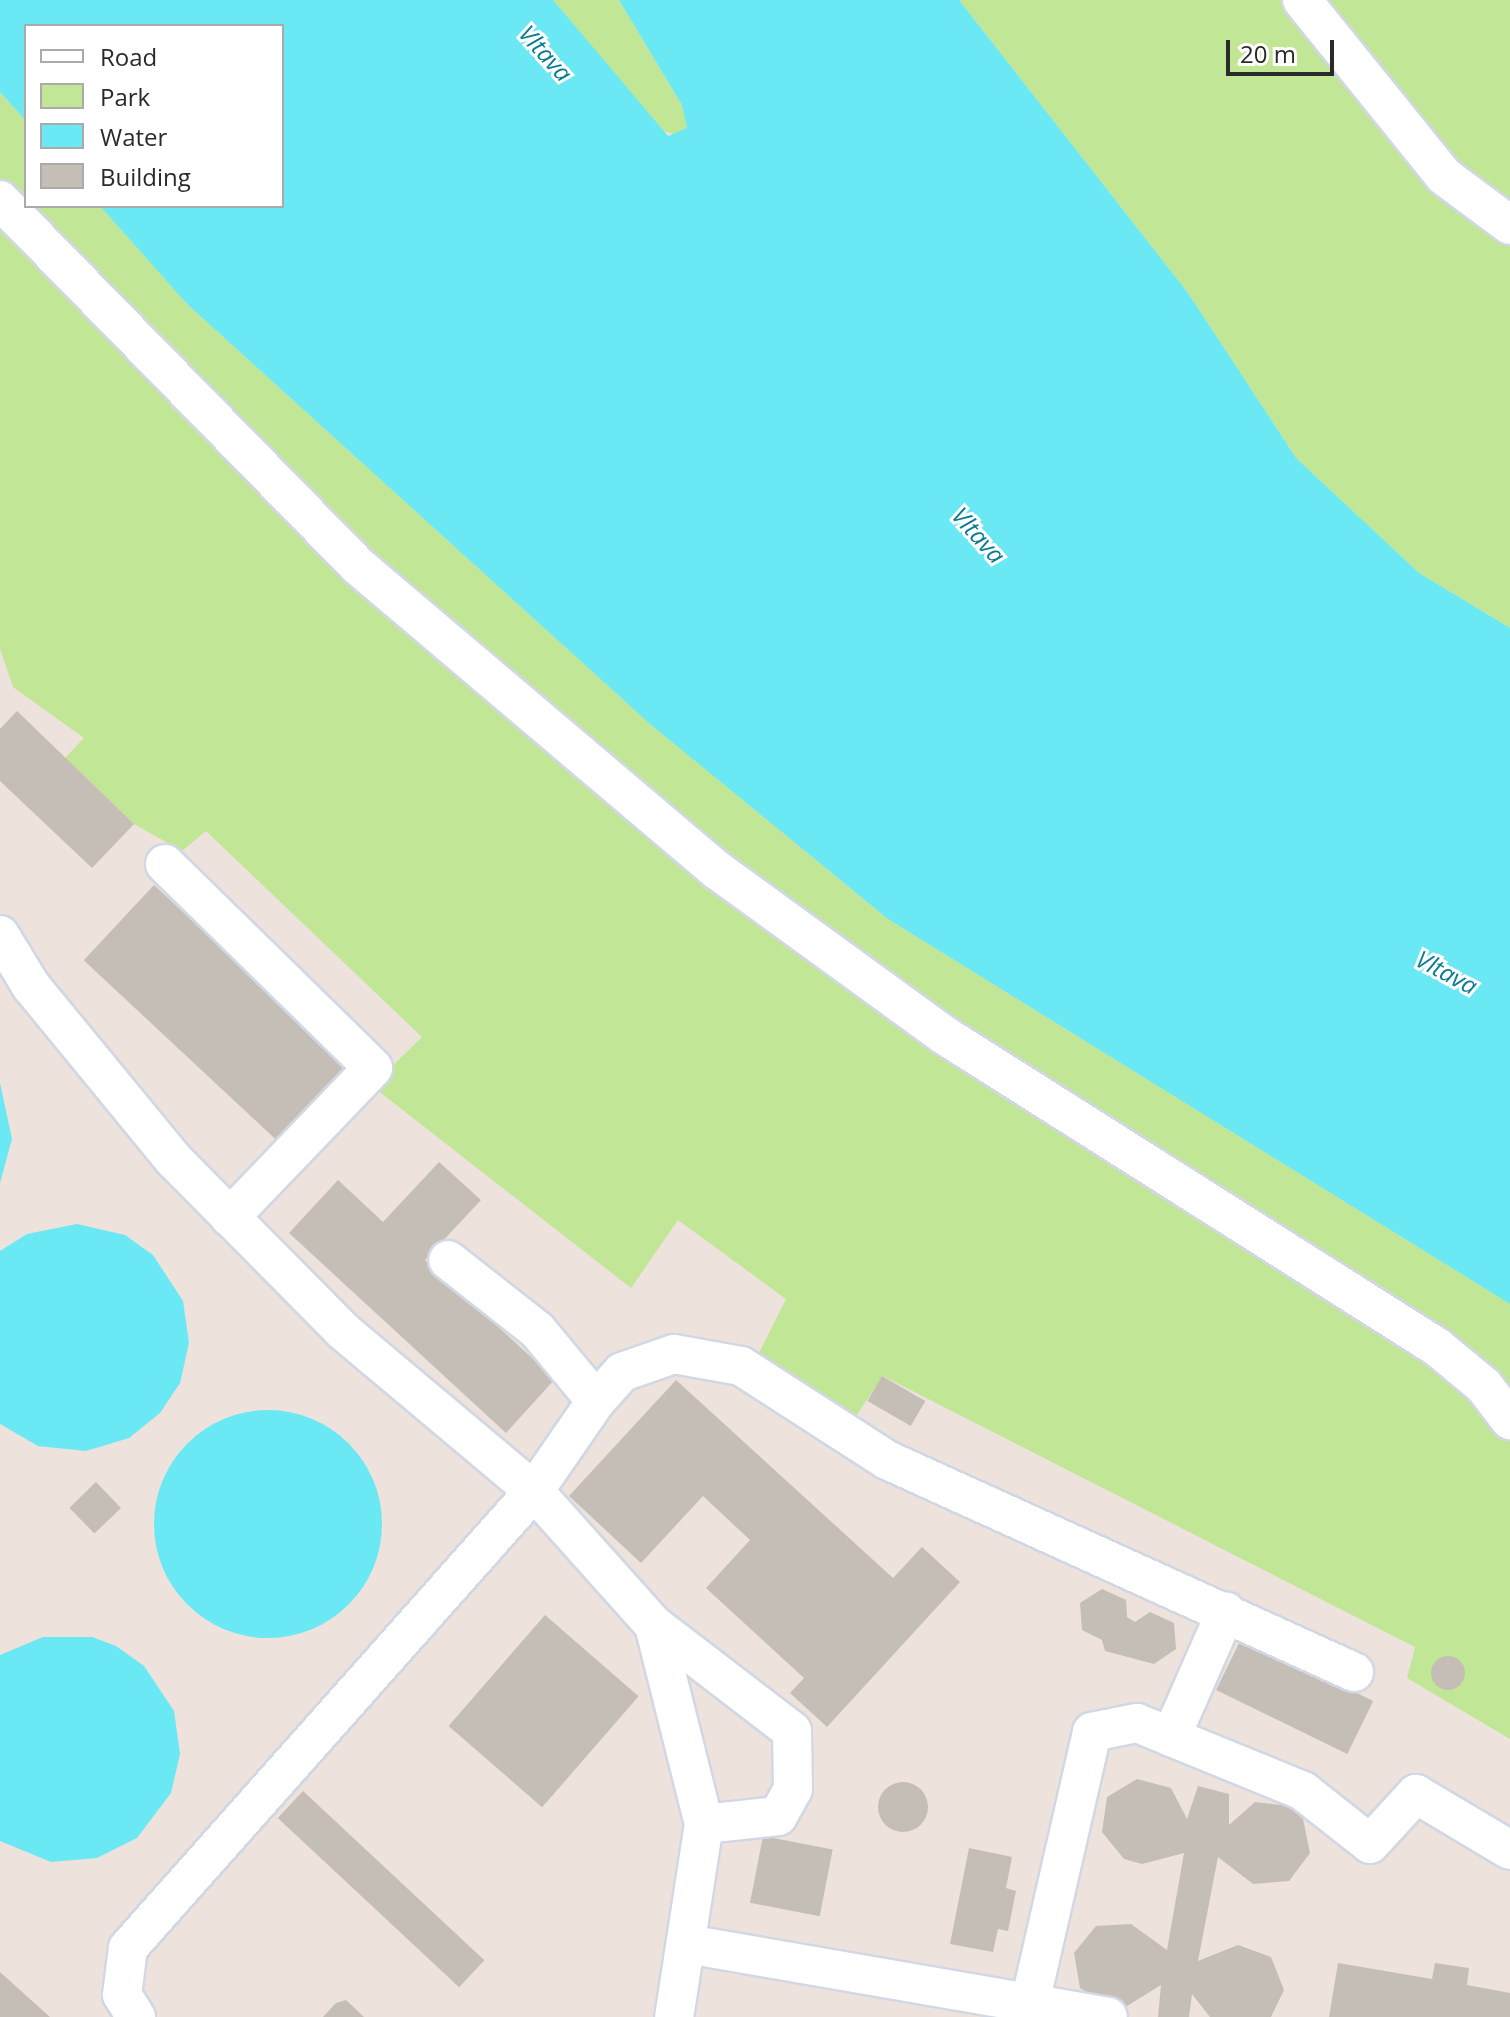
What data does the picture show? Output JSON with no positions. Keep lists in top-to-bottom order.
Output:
{
  "water": ["Vltava"],
  "legend": [
    "Road",
    "Park",
    "Water",
    "Building"
  ],
  "scale_bar": "20 m"
}
